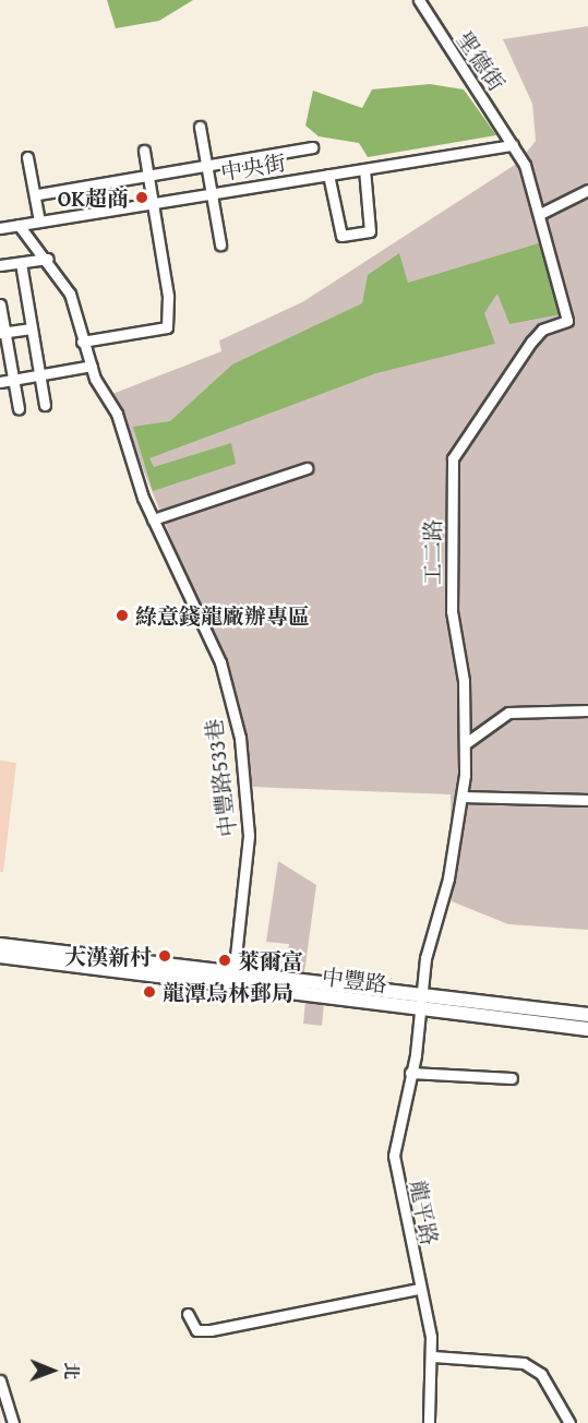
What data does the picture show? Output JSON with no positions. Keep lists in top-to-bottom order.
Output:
{
  "streets": {
    "main road": ["中豐路"],
    "street": [
      "聖德街",
      "中央街",
      "工二路",
      "中豐路533巷",
      "龍平路"
    ]
  },
  "crossings": [
    ["聖德街", "中央街"],
    ["聖德街", "工二路"],
    ["中央街", "工二路"],
    ["中央街", "中豐路533巷"],
    ["工二路", "中豐路"],
    ["工二路", "龍平路"],
    ["中豐路533巷", "中豐路"],
    ["中豐路", "龍平路"]
  ],
  "places": [
    "OK超商",
    "綠意錢龍廠辦專區",
    "大漢新村",
    "萊爾富",
    "龍潭烏林郵局"
  ],
  "north": "right"
}
